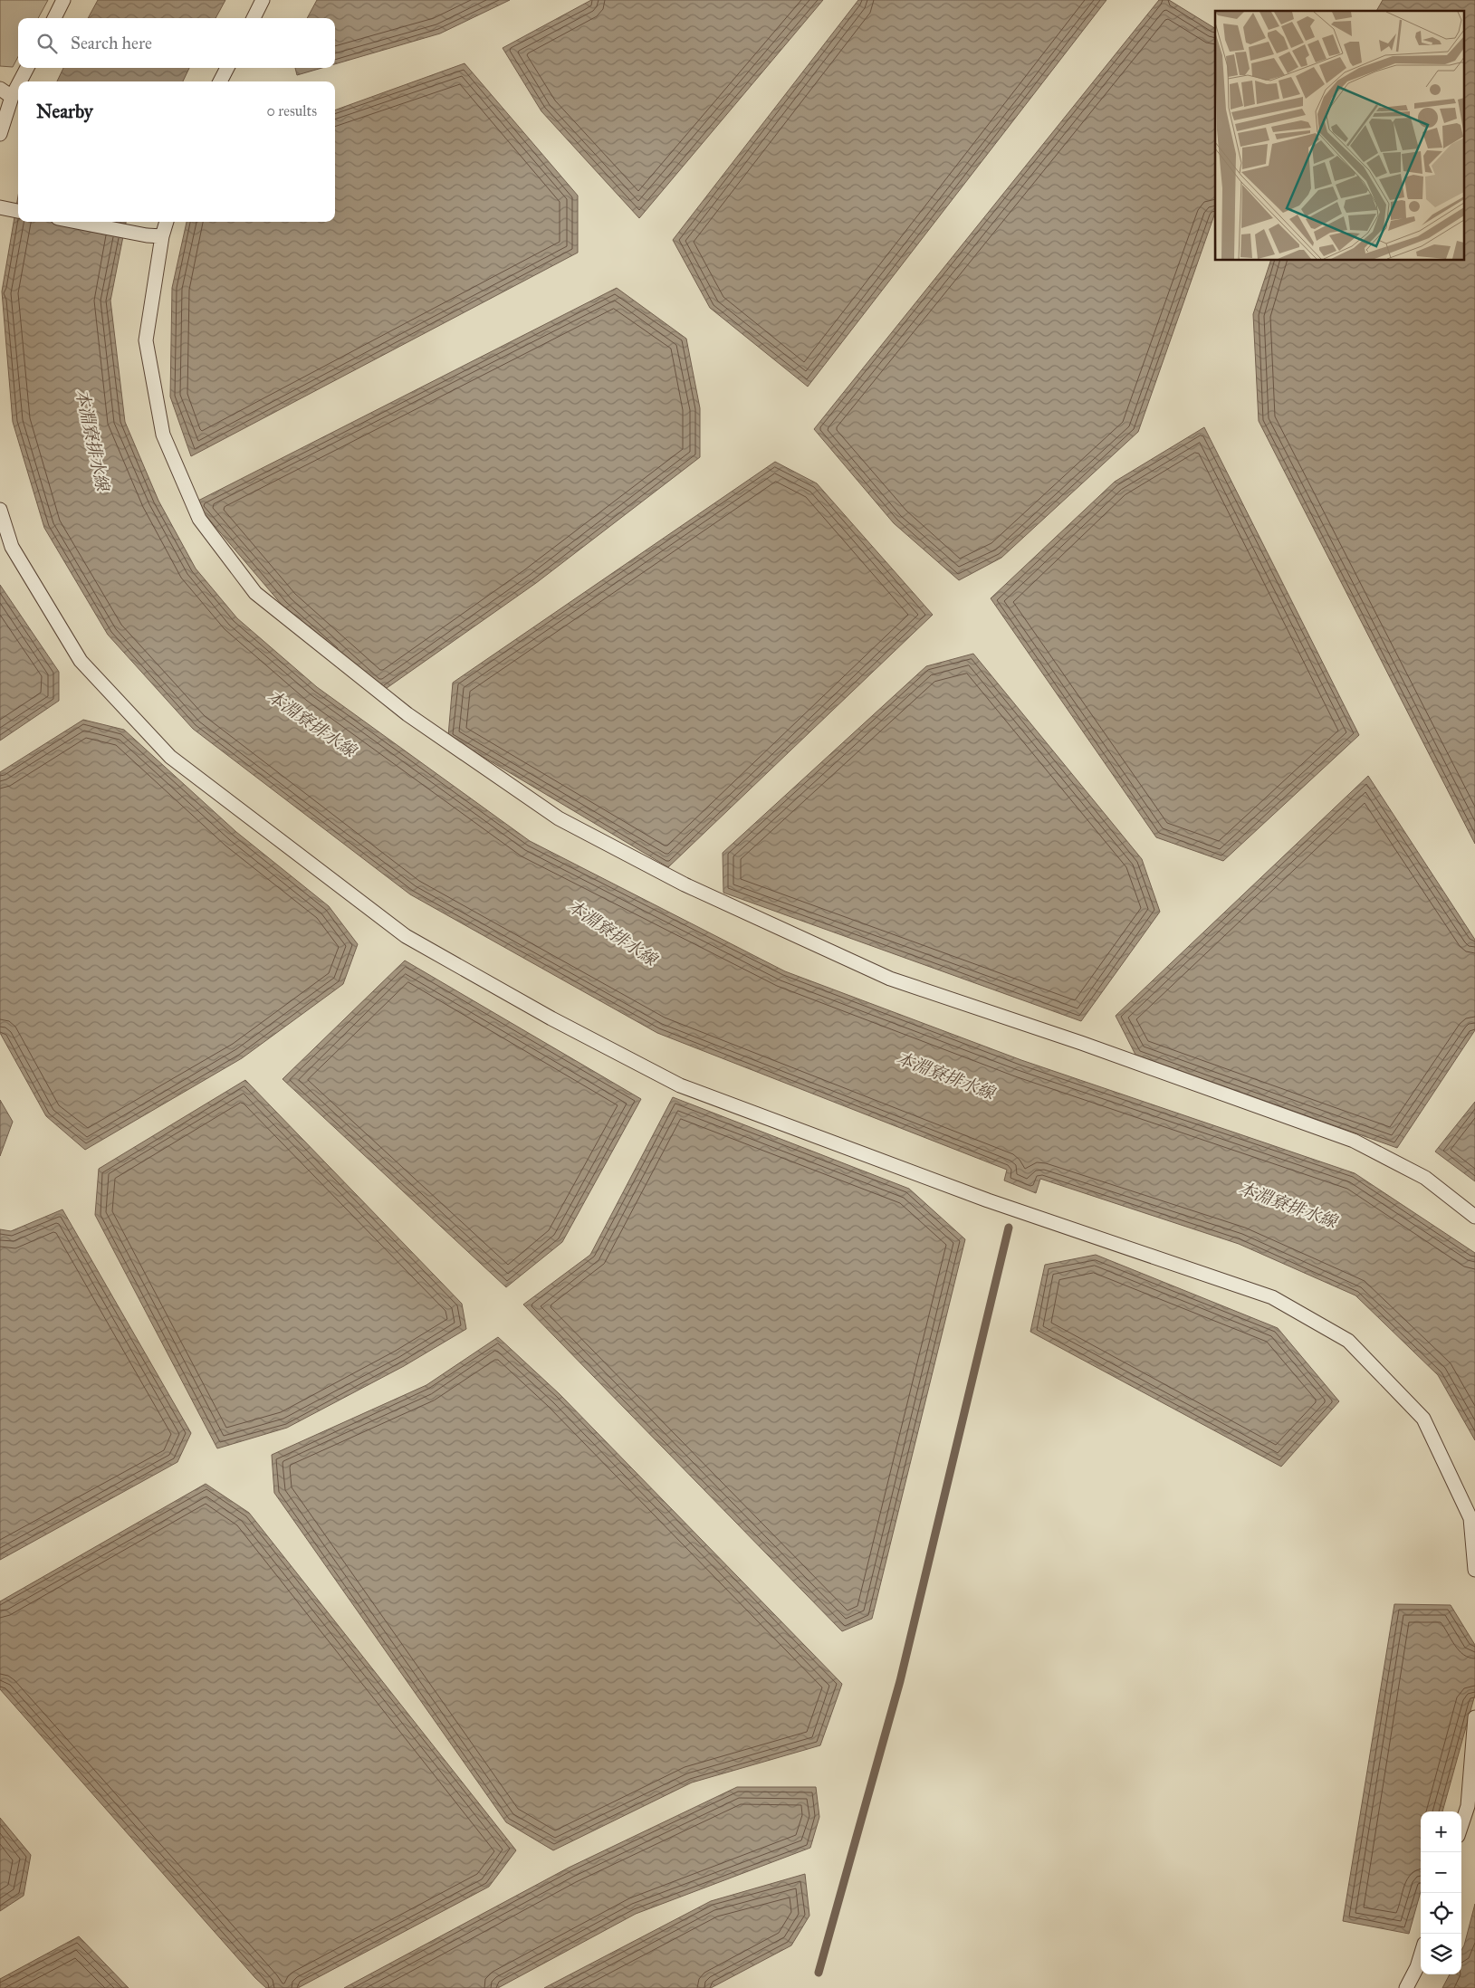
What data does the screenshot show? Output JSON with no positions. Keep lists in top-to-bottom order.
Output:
{
  "water": ["本淵寮排水線"],
  "page": {
    "search": "Search here",
    "heading": ["Nearby", "0 results"],
    "map_buttons": ["+", "−"]
  }
}
